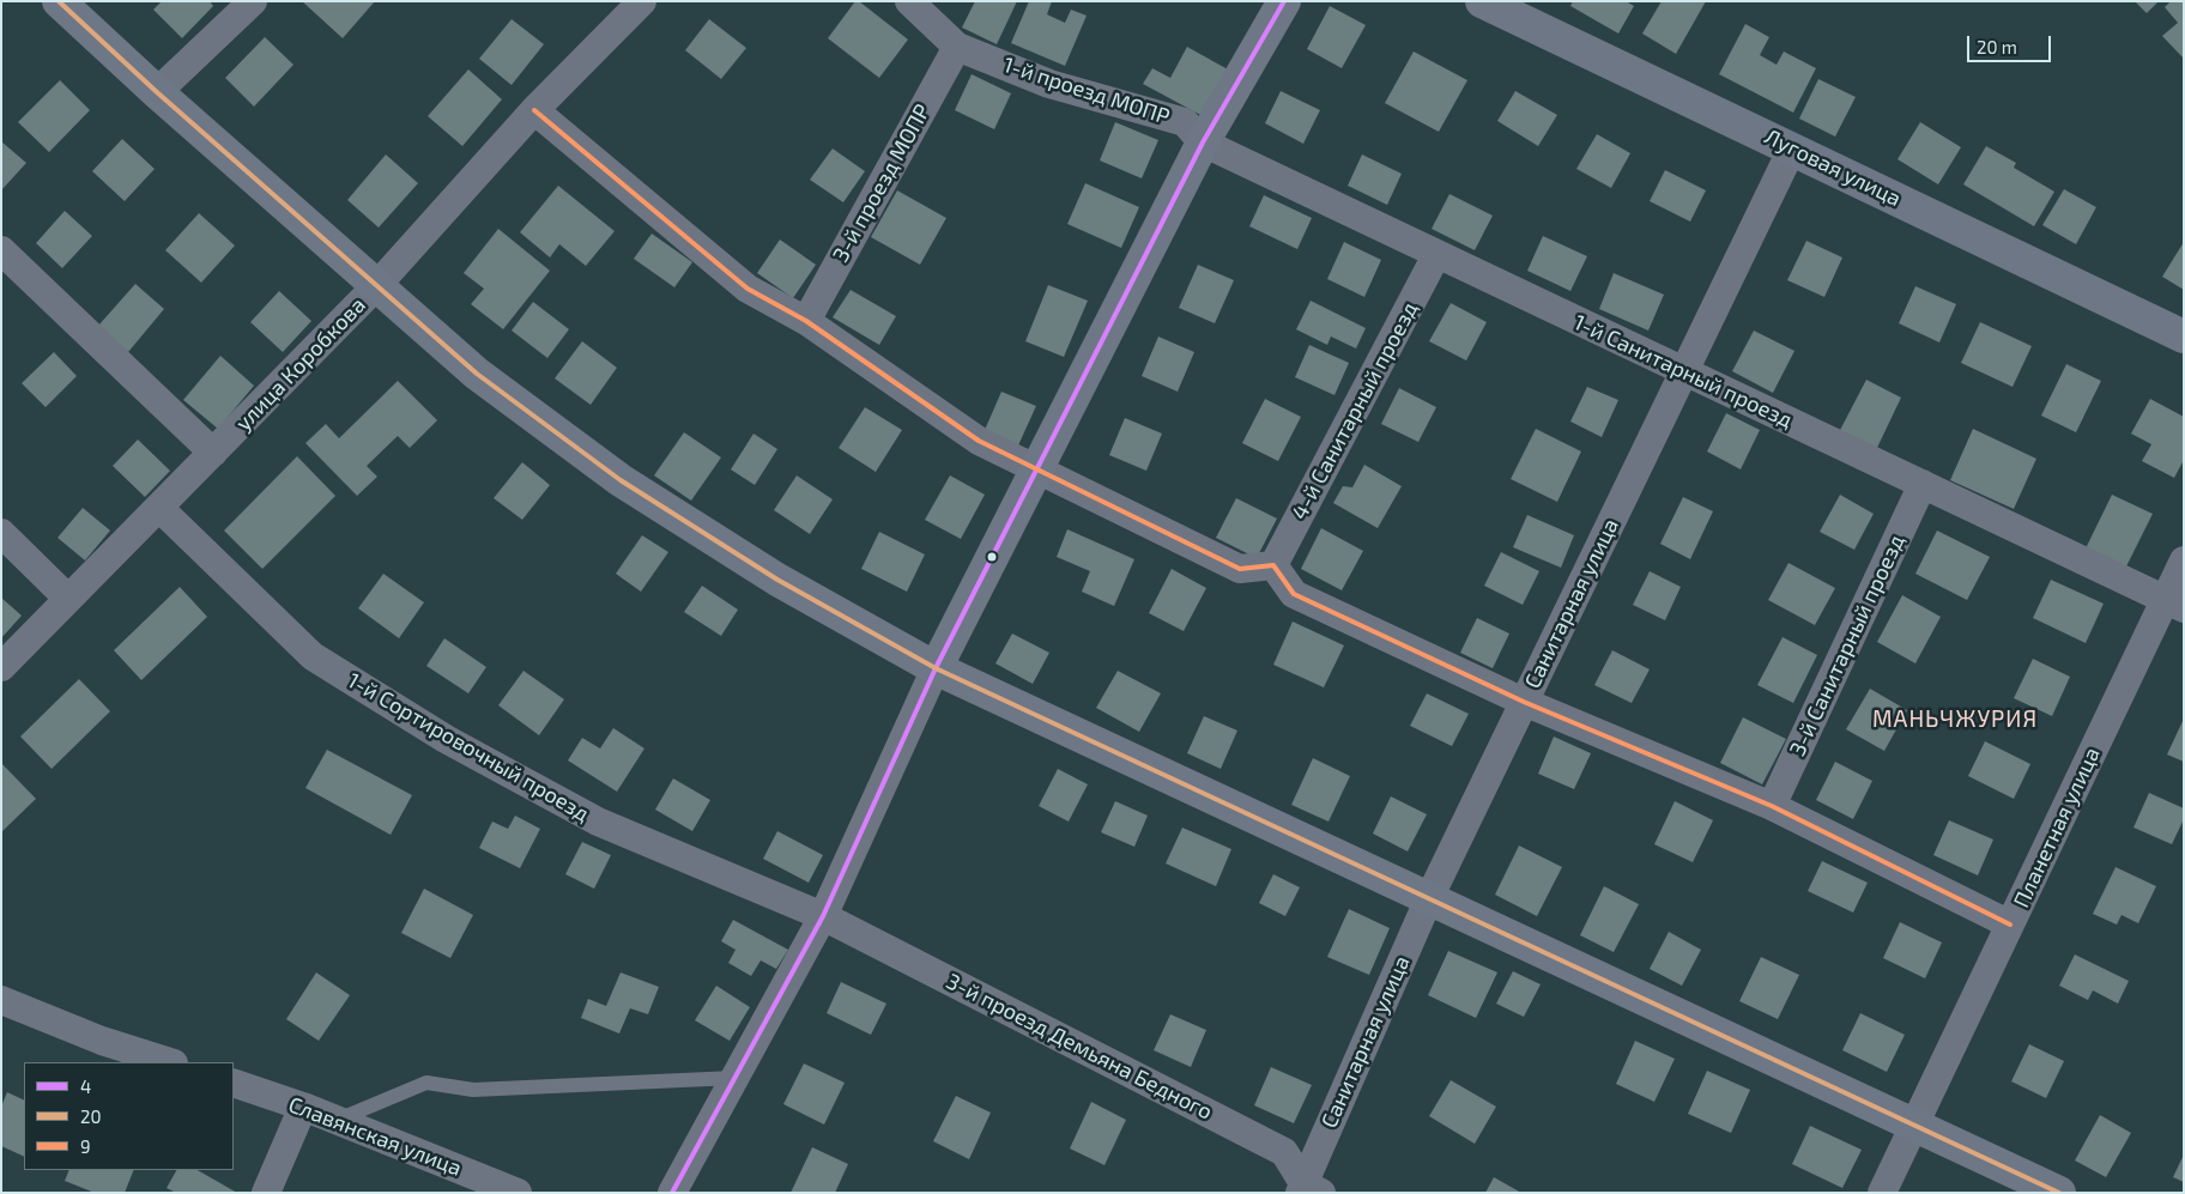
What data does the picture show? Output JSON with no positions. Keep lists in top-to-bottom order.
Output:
{
  "streets": {
    "main road": ["Луговая улица"],
    "street": [
      "1-й проезд МОПР",
      "3-й проезд МОПР",
      "улица Коробкова",
      "1-й Санитарный проезд",
      "4-й Санитарный проезд",
      "Санитарная улица",
      "3-й Санитарный проезд",
      "1-й Сортировочный проезд",
      "Планетная улица",
      "3-й проезд Демьяна Бедного",
      "Славянская улица"
    ]
  },
  "crossings": [
    ["1-й проезд МОПР", "3-й проезд МОПР"],
    ["1-й проезд МОПР", "1-й Санитарный проезд"],
    ["Луговая улица", "Санитарная улица"],
    ["улица Коробкова", "1-й Сортировочный проезд"],
    ["1-й Санитарный проезд", "4-й Санитарный проезд"],
    ["1-й Санитарный проезд", "Санитарная улица"],
    ["1-й Санитарный проезд", "3-й Санитарный проезд"],
    ["1-й Санитарный проезд", "Планетная улица"],
    ["Санитарная улица", "3-й проезд Демьяна Бедного"],
    ["1-й Сортировочный проезд", "3-й проезд Демьяна Бедного"]
  ],
  "districts": ["МАНЬЧЖУРИЯ"],
  "lines": ["transit line 4", "transit line 20", "transit line 9"],
  "legend": ["4", "20", "9"],
  "scale_bar": "20 m"
}
